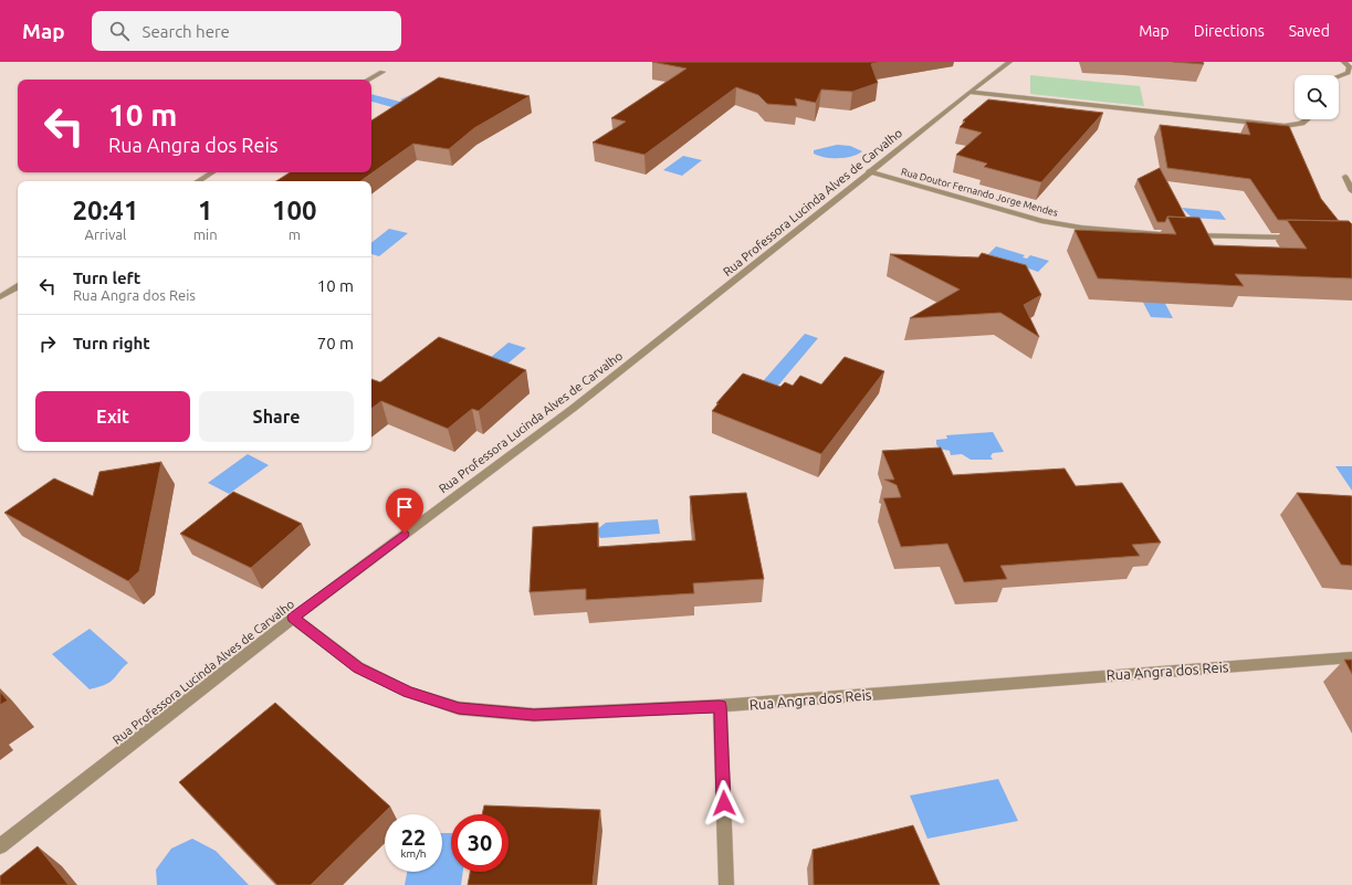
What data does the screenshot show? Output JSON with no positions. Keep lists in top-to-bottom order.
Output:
{
  "streets": {
    "street": ["Rua Doutor Fernando Jorge Mendes", "Rua Professora Lucinda Alves de Carvalho", "Rua Angra dos Reis"]
  },
  "crossings": [
    ["Rua Doutor Fernando Jorge Mendes", "Rua Professora Lucinda Alves de Carvalho"],
    ["Rua Professora Lucinda Alves de Carvalho", "Rua Angra dos Reis"]
  ],
  "page": {
    "header": "Map",
    "search": "Search here",
    "nav": ["Map", "Directions", "Saved"],
    "turn": ["10 m", "Rua Angra dos Reis"],
    "eta": [
      "20:41",
      "Arrival",
      "1",
      "min",
      "100",
      "m"
    ],
    "list": [
      {
        "name": "Turn left",
        "note": "Rua Angra dos Reis",
        "value": "10 m"
      },
      {
        "name": "Turn right",
        "value": "70 m"
      }
    ],
    "buttons": ["Exit", "Share"],
    "speed": "22 km/h",
    "limit": "30"
  }
}
